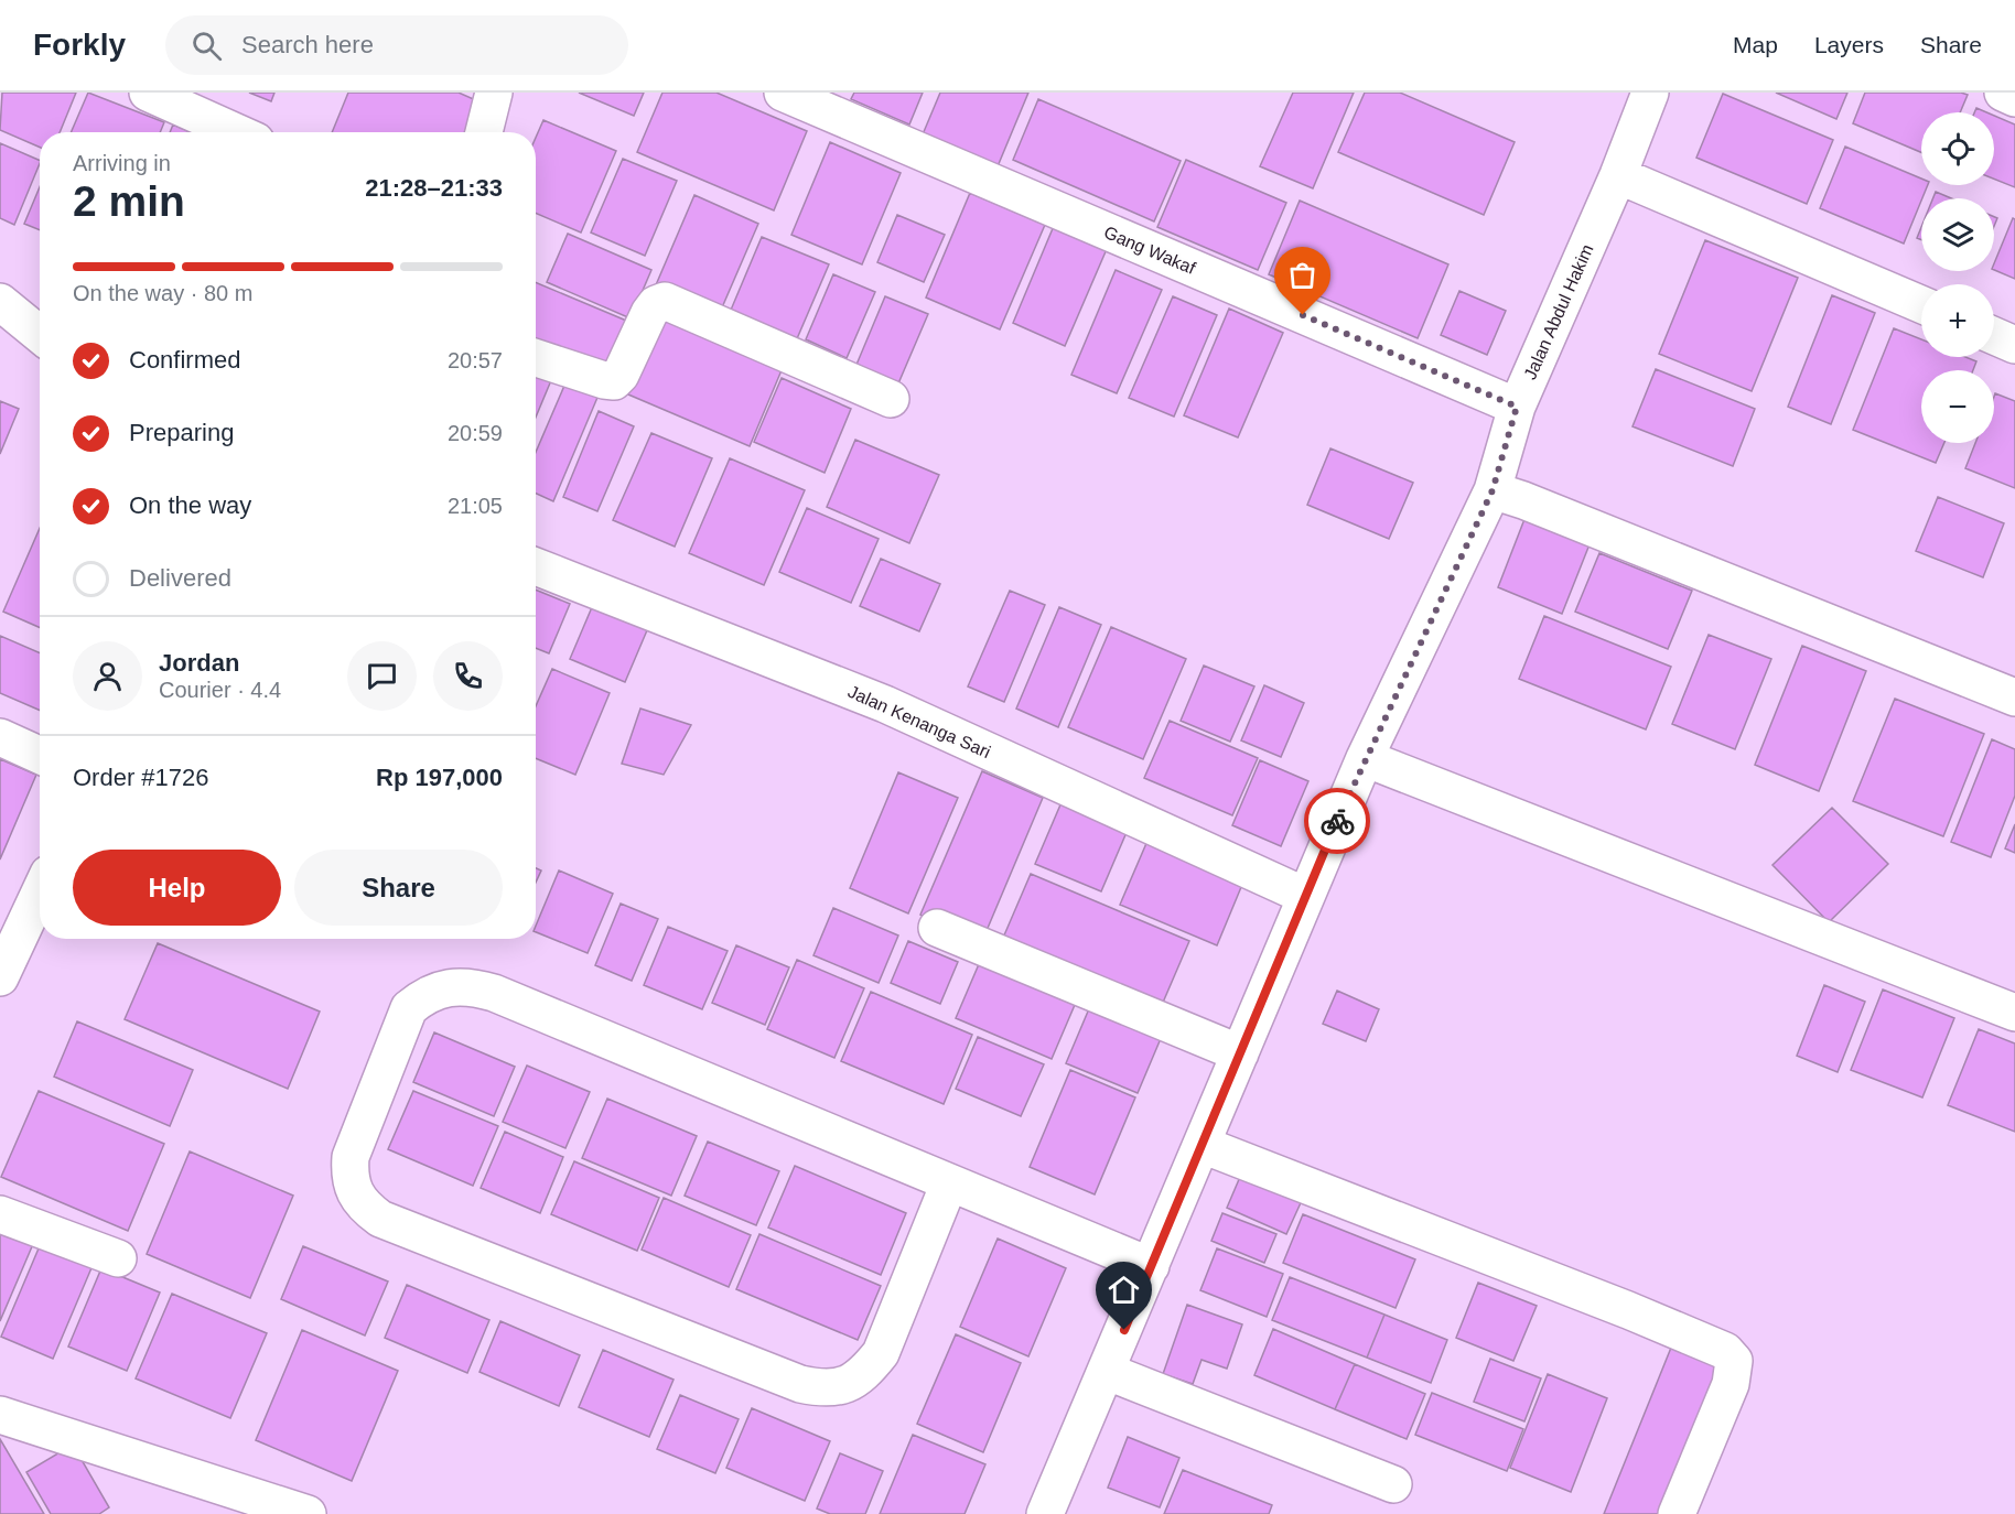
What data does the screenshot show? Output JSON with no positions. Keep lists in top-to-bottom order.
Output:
{
  "streets": {
    "street": ["Gang Wakaf", "Jalan Abdul Hakim", "Jalan Kenanga Sari"]
  },
  "crossings": [
    ["Gang Wakaf", "Jalan Abdul Hakim"],
    ["Jalan Abdul Hakim", "Jalan Kenanga Sari"]
  ],
  "page": {
    "header": "Forkly",
    "search": "Search here",
    "nav": ["Map", "Layers", "Share"],
    "map_buttons": ["+", "−"],
    "heading": ["2 min", "Arriving in", "21:28–21:33"],
    "panel": [
      "Jordan",
      "Courier · 4.4",
      "Order #1726",
      "Rp 197,000"
    ],
    "bar": "On the way · 80 m",
    "list": [
      ["Confirmed", "20:57"],
      ["Preparing", "20:59"],
      ["On the way", "21:05"],
      "Delivered"
    ],
    "buttons": ["Help", "Share"]
  }
}
